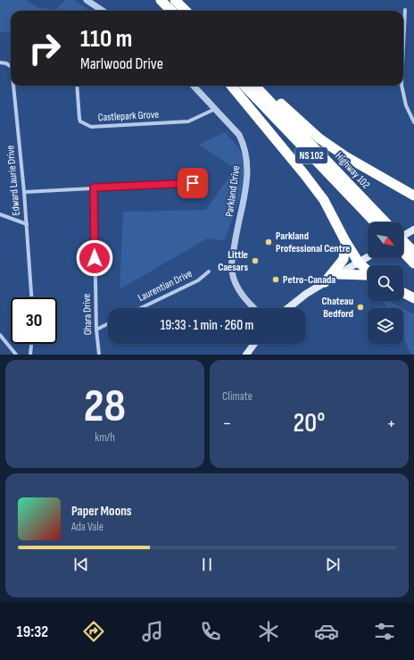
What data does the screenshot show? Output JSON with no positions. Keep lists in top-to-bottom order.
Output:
{
  "streets": {
    "highway": ["NS 102", "Highway 102"],
    "street": [
      "Castlepark Grove",
      "Edward Laurie Drive",
      "Parkland Drive",
      "Laurentian Drive",
      "Ohara Drive"
    ]
  },
  "crossings": [
    ["Castlepark Grove", "Parkland Drive"]
  ],
  "places": [
    "Parkland Professional Centre",
    "Little Caesars",
    "Petro-Canada",
    "Chateau Bedford"
  ],
  "north": "bottom right",
  "page": {
    "turn": ["110 m", "Marlwood Drive"],
    "limit": "30",
    "trip": "19:33 · 1 min · 260 m",
    "tile": [
      ["28", "km/h"],
      "Climate"
    ],
    "heat": ["−", "20°", "+"],
    "song": ["Paper Moons", "Ada Vale"],
    "tabs": "19:32"
  }
}
